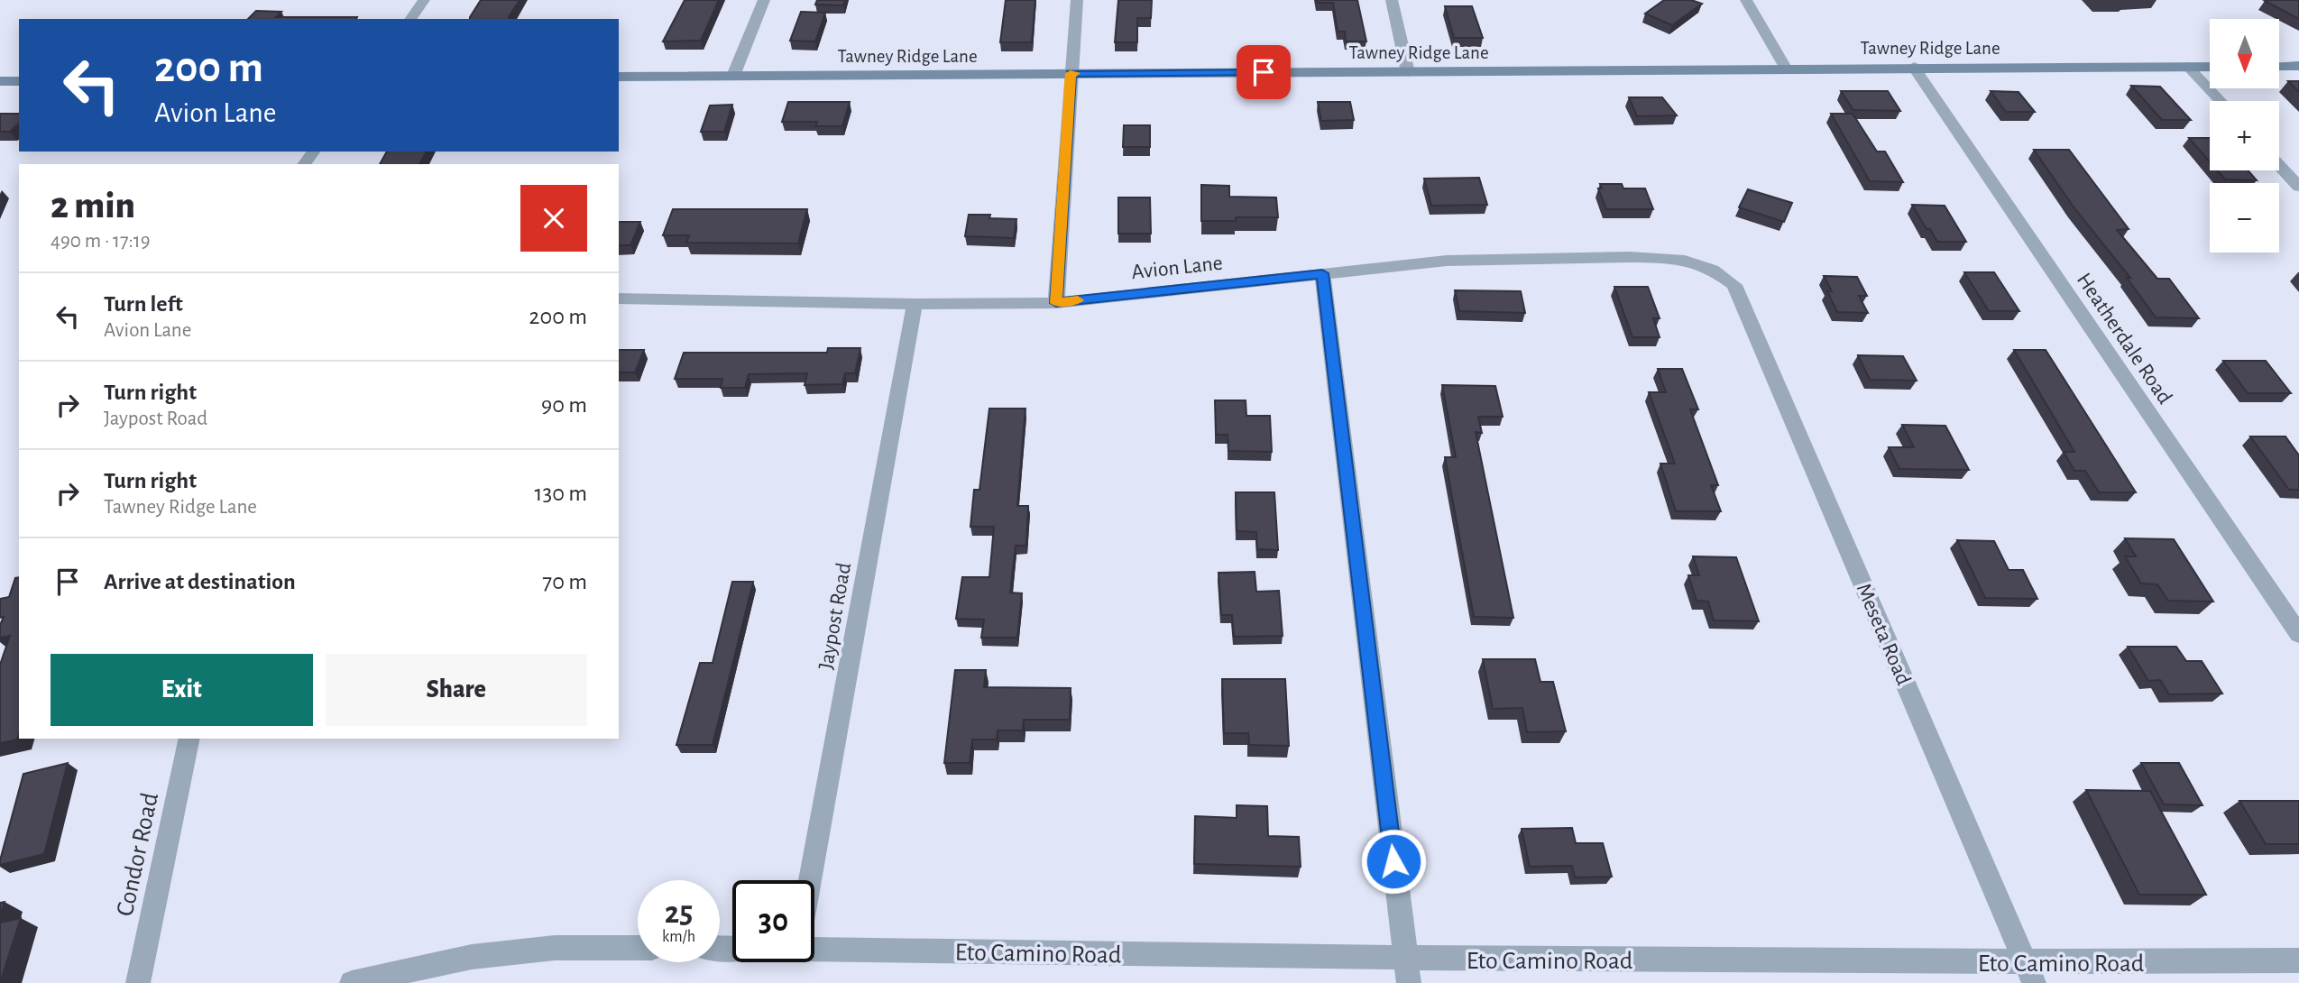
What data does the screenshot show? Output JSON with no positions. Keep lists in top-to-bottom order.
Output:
{
  "streets": {
    "street": [
      "Tawney Ridge Lane",
      "Avion Lane",
      "Heatherdale Road",
      "Jaypost Road",
      "Meseta Road",
      "Condor Road",
      "Eto Camino Road"
    ]
  },
  "crossings": [
    ["Tawney Ridge Lane", "Heatherdale Road"],
    ["Avion Lane", "Jaypost Road"],
    ["Avion Lane", "Meseta Road"],
    ["Meseta Road", "Eto Camino Road"]
  ],
  "north": "bottom",
  "page": {
    "map_buttons": ["+", "−"],
    "turn": ["200 m", "Avion Lane"],
    "heading": ["2 min", "490 m · 17:19"],
    "list": [
      {
        "name": "Turn left",
        "note": "Avion Lane",
        "value": "200 m"
      },
      {
        "name": "Turn right",
        "note": "Jaypost Road",
        "value": "90 m"
      },
      {
        "name": "Turn right",
        "note": "Tawney Ridge Lane",
        "value": "130 m"
      },
      {
        "name": "Arrive at destination",
        "value": "70 m"
      }
    ],
    "buttons": ["Exit", "Share"],
    "speed": "25 km/h",
    "limit": "30"
  }
}
